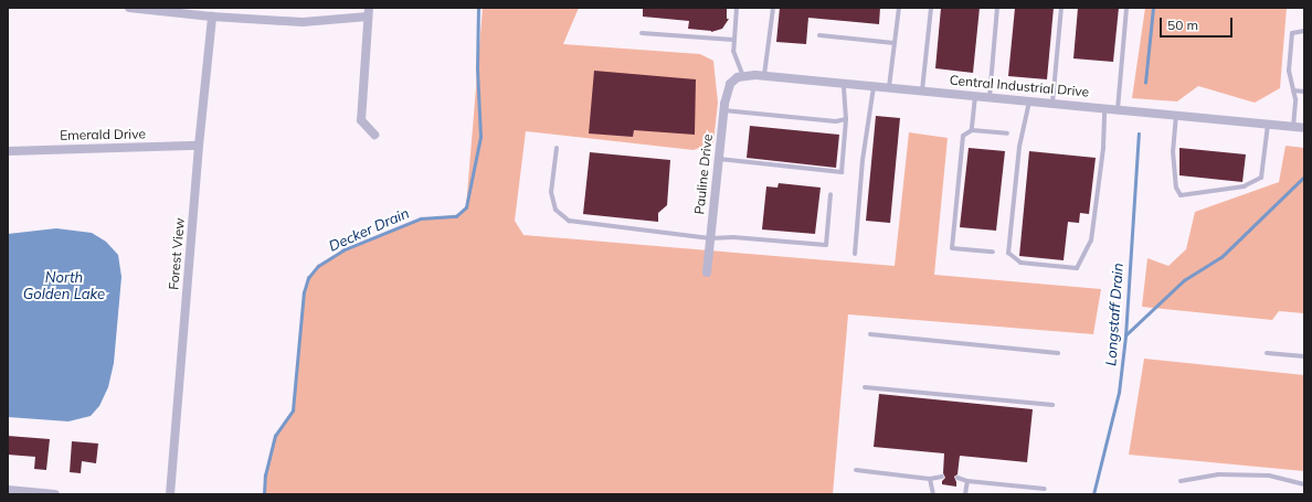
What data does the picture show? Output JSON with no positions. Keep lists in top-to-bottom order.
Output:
{
  "streets": {
    "street": [
      "Central Industrial Drive",
      "Emerald Drive",
      "Pauline Drive",
      "Forest View"
    ]
  },
  "crossings": [
    ["Central Industrial Drive", "Pauline Drive"],
    ["Emerald Drive", "Forest View"]
  ],
  "water": ["Decker Drain", "North Golden Lake", "Longstaff Drain"],
  "scale_bar": "50 m"
}
